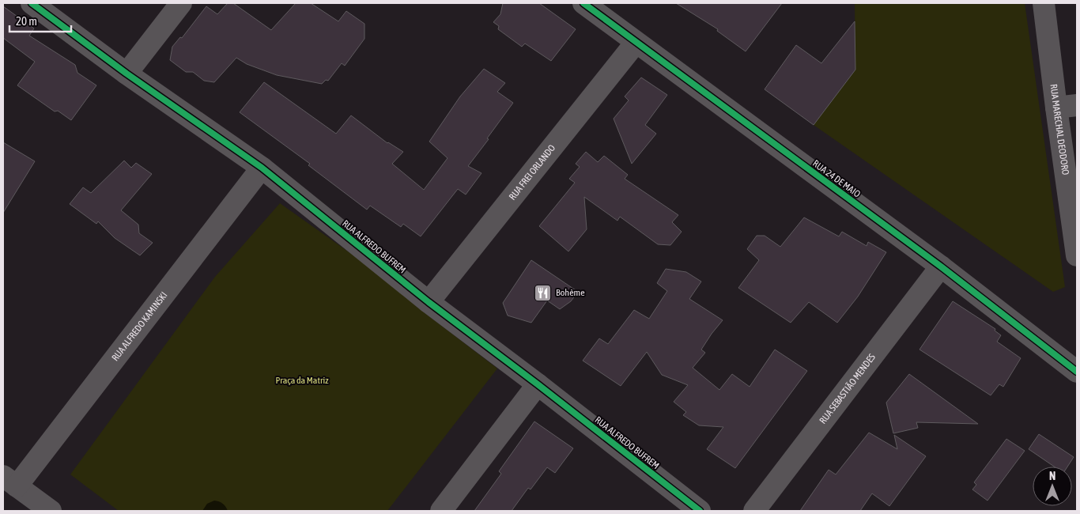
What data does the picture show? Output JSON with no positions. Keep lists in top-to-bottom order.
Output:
{
  "streets": {
    "street": [
      "RUA MARECHAL DEODORO",
      "RUA FREI ORLANDO",
      "RUA 24 DE MAIO",
      "RUA ALFREDO BUFREM",
      "RUA ALFREDO KAMINSKI",
      "RUA SEBASTIÃO MENDES"
    ]
  },
  "crossings": [
    ["RUA FREI ORLANDO", "RUA 24 DE MAIO"],
    ["RUA FREI ORLANDO", "RUA ALFREDO BUFREM"],
    ["RUA 24 DE MAIO", "RUA SEBASTIÃO MENDES"],
    ["RUA ALFREDO BUFREM", "RUA ALFREDO KAMINSKI"]
  ],
  "parks": ["Praça da Matriz"],
  "places": {
    "restaurant": ["Bohème"]
  },
  "scale_bar": "20 m",
  "north": "top"
}
